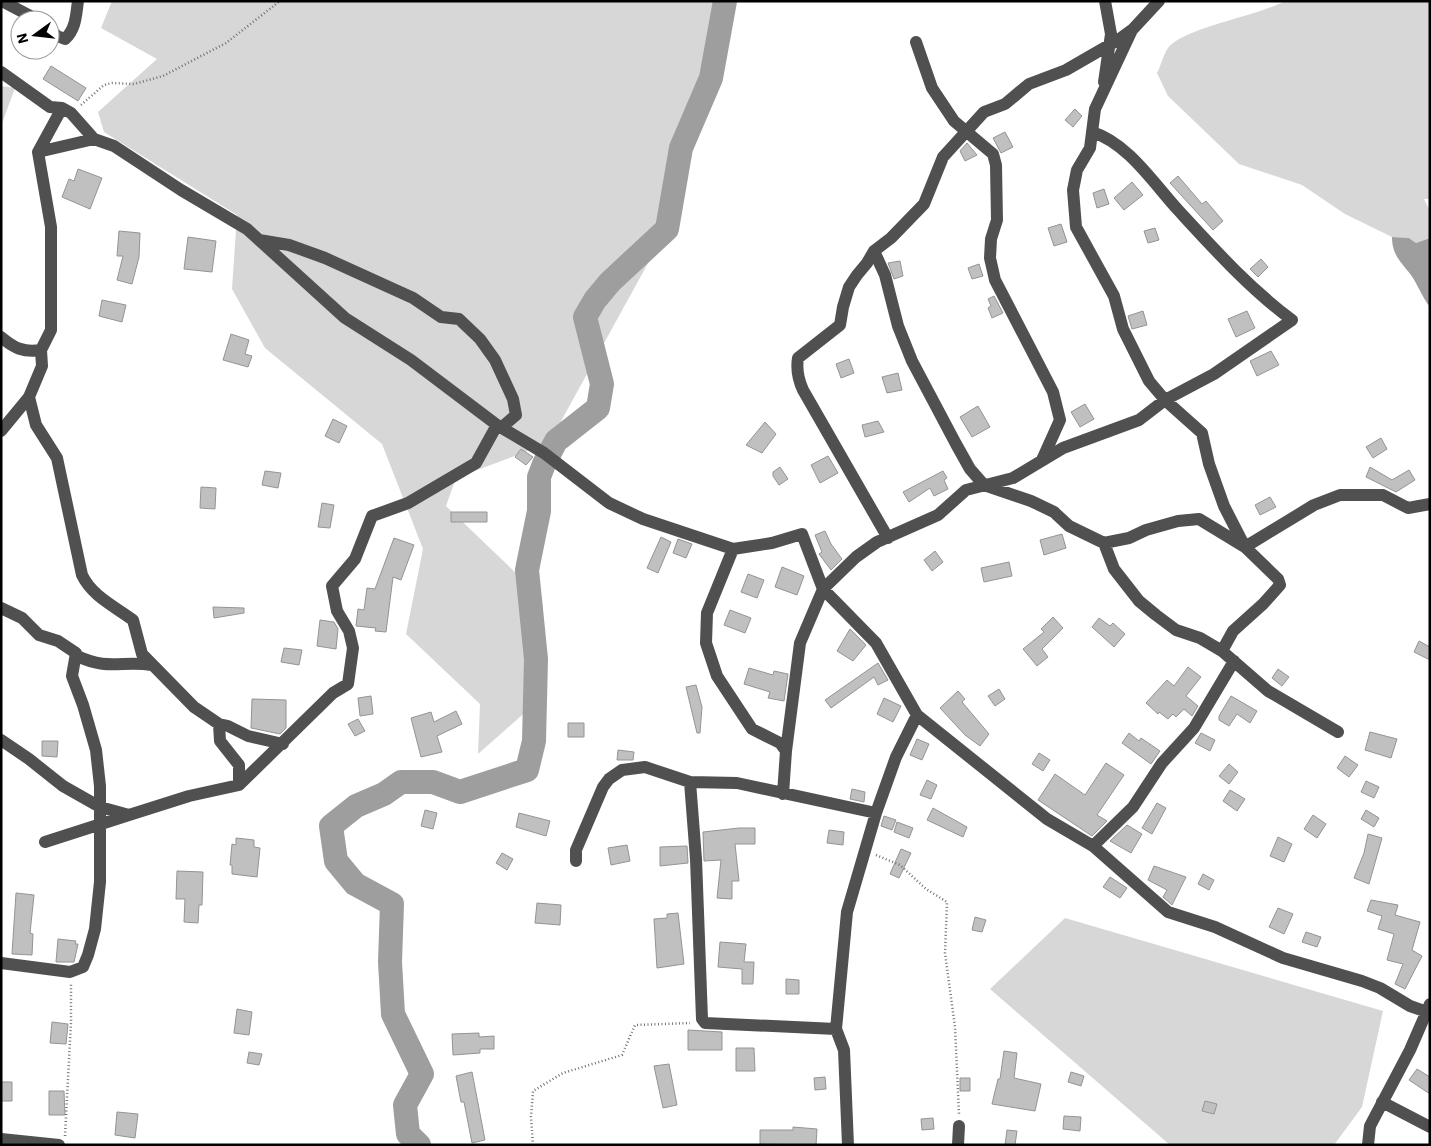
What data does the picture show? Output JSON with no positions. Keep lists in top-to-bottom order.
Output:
{
  "north": "left"
}
